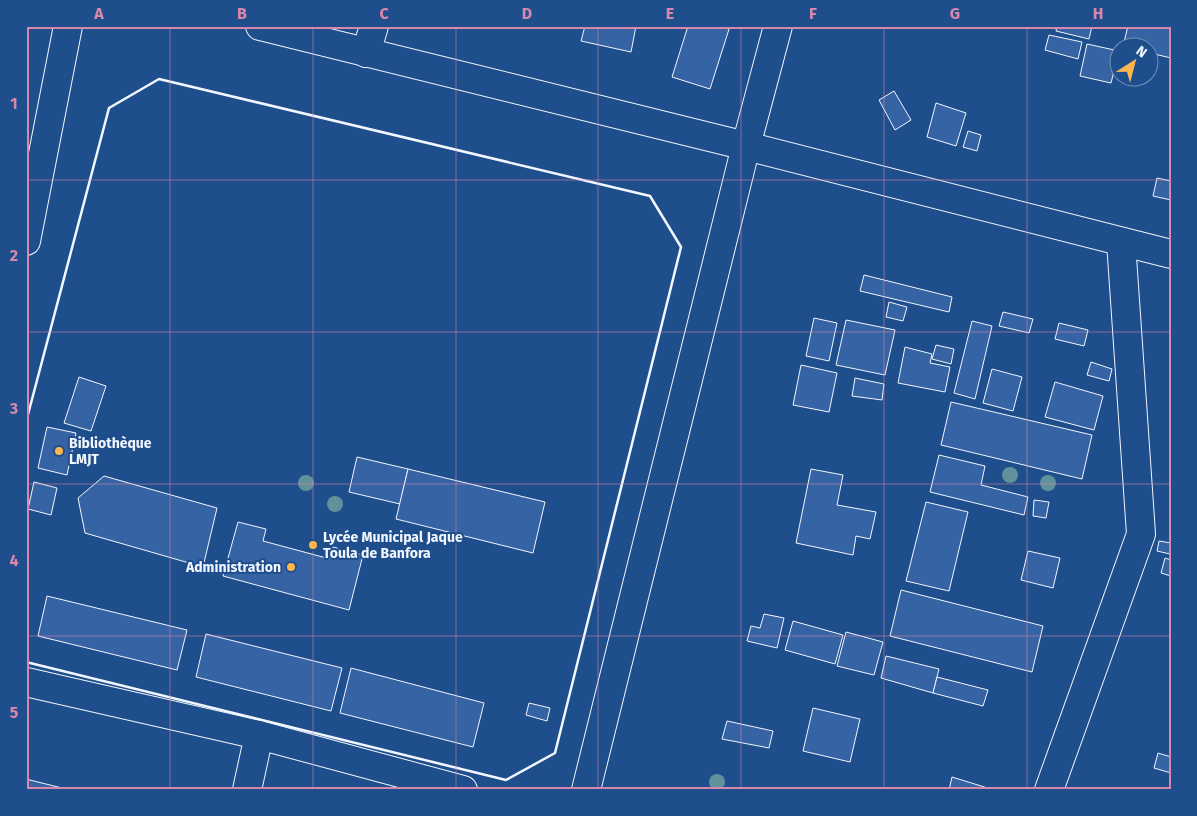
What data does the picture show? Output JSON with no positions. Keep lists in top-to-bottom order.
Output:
{
  "places": ["Bibliothèque LMJT", "Lycée Municipal Jaque Toula de Banfora", "Administration"],
  "north": "top right",
  "grid": {
    "columns": [
      "A",
      "B",
      "C",
      "D",
      "E",
      "F",
      "G",
      "H"
    ],
    "rows": [
      "1",
      "2",
      "3",
      "4",
      "5"
    ]
  }
}
